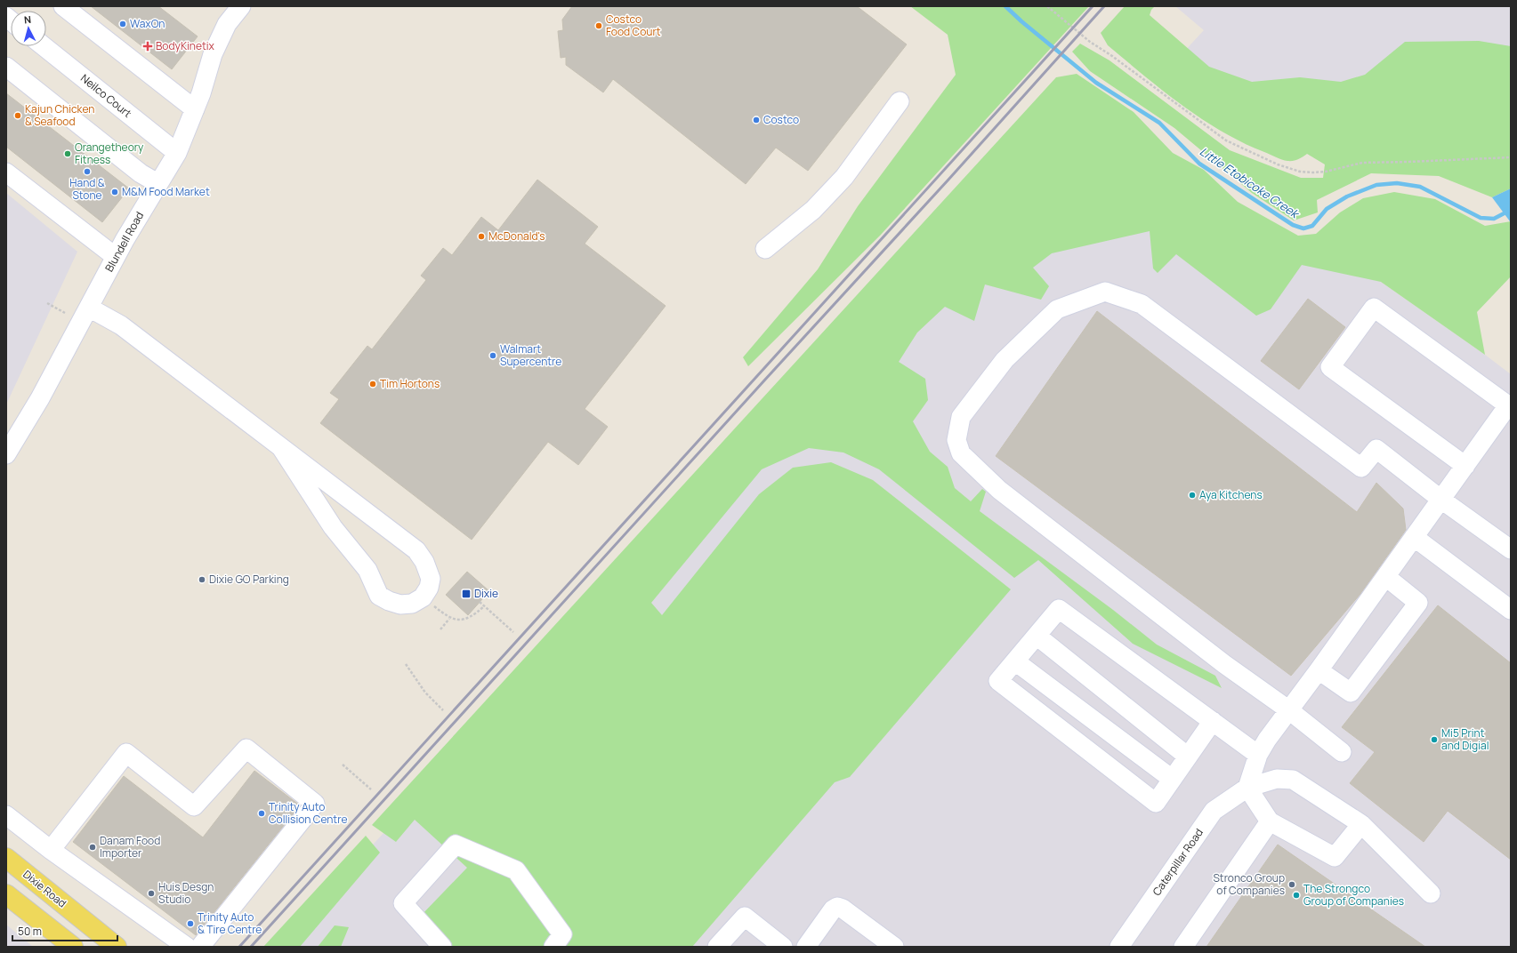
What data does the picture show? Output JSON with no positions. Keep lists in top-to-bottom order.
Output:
{
  "streets": {
    "main road": ["Dixie Road"],
    "street": ["Neilco Court", "Blundell Road", "Caterpillar Road"]
  },
  "crossings": [
    ["Neilco Court", "Blundell Road"]
  ],
  "water": ["Little Etobicoke Creek"],
  "places": {
    "other": [
      "WaxOn",
      "Costco Food Court",
      "Kajun Chicken & Seafood",
      "Costco",
      "Orangetheory Fitness",
      "Hand & Stone",
      "M&M Food Market",
      "McDonald's",
      "Walmart Supercentre",
      "Tim Hortons",
      "Aya Kitchens",
      "Dixie GO Parking",
      "Mi5 Print and Digial",
      "Trinity Auto Collision Centre",
      "Danam Food Importer",
      "Stronco Group of Companies",
      "Huis Desgn Studio",
      "The Strongco Group of Companies",
      "Trinity Auto & Tire Centre"
    ],
    "health": ["BodyKinetix"],
    "transit": ["Dixie"]
  },
  "scale_bar": "50 m",
  "north": "top"
}
